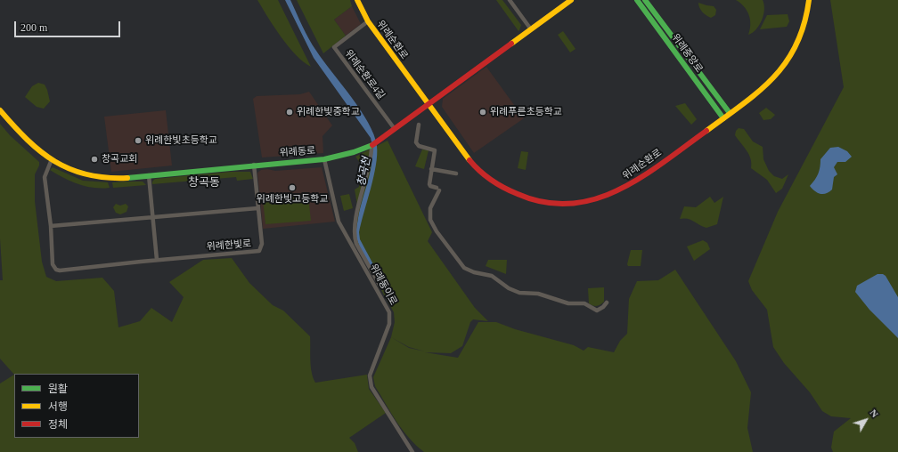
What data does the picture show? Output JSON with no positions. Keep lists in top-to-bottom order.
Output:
{
  "streets": {
    "street": [
      "위례순환로",
      "위례중앙로",
      "위례순환로4길",
      "위례동로",
      "위례한빛로",
      "위례동이로"
    ]
  },
  "crossings": [
    ["위례순환로", "위례중앙로"],
    ["위례순환로", "위례순환로4길"],
    ["위례순환로", "위례동로"],
    ["위례순환로4길", "위례동로"],
    ["위례동로", "위례한빛로"],
    ["위례동로", "위례동이로"]
  ],
  "districts": ["창곡동"],
  "water": ["창곡천"],
  "places": [
    "위례한빛중학교",
    "위례푸른초등학교",
    "위례한빛초등학교",
    "창곡교회",
    "위례한빛고등학교"
  ],
  "legend": ["원활", "서행", "정체"],
  "scale_bar": "200 m",
  "north": "top right"
}
